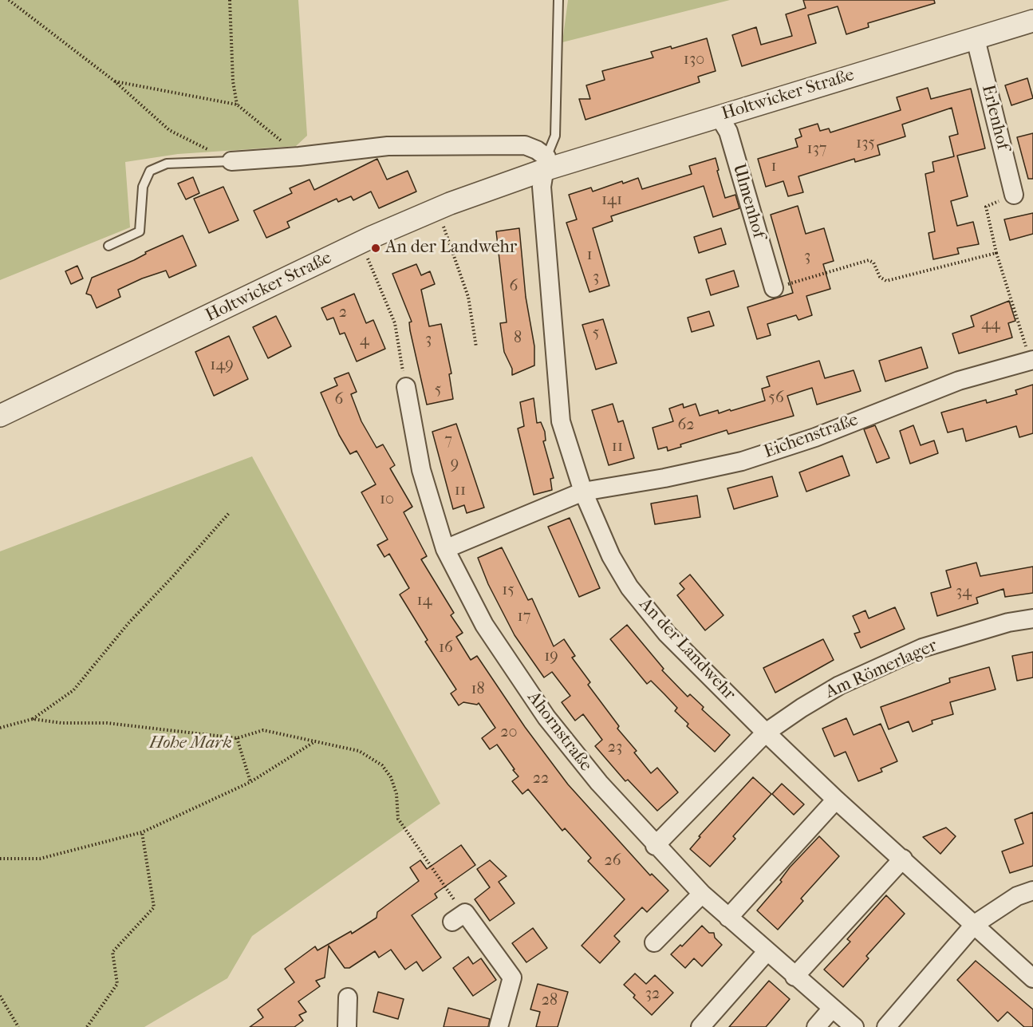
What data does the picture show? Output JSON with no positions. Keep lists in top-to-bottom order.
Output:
{
  "streets": {
    "street": [
      "Holtwicker Straße",
      "Erlenhof",
      "Ulmenhof",
      "Eichenstraße",
      "An der Landwehr",
      "Am Römerlager",
      "Ahornstraße"
    ]
  },
  "crossings": [
    ["Holtwicker Straße", "Erlenhof"],
    ["Holtwicker Straße", "Ulmenhof"],
    ["Holtwicker Straße", "An der Landwehr"],
    ["Eichenstraße", "An der Landwehr"],
    ["An der Landwehr", "Am Römerlager"]
  ],
  "parks": ["Hohe Mark"],
  "places": ["An der Landwehr"],
  "house_numbers": [
    "130",
    "135",
    "137",
    "1",
    "141",
    "1",
    "3",
    "3",
    "6",
    "2",
    "44",
    "5",
    "8",
    "3",
    "4",
    "149",
    "5",
    "56",
    "6",
    "62",
    "7",
    "11",
    "9",
    "11",
    "10",
    "15",
    "34",
    "14",
    "17",
    "16",
    "19",
    "18",
    "20",
    "23",
    "22",
    "26",
    "32",
    "28"
  ]
}
